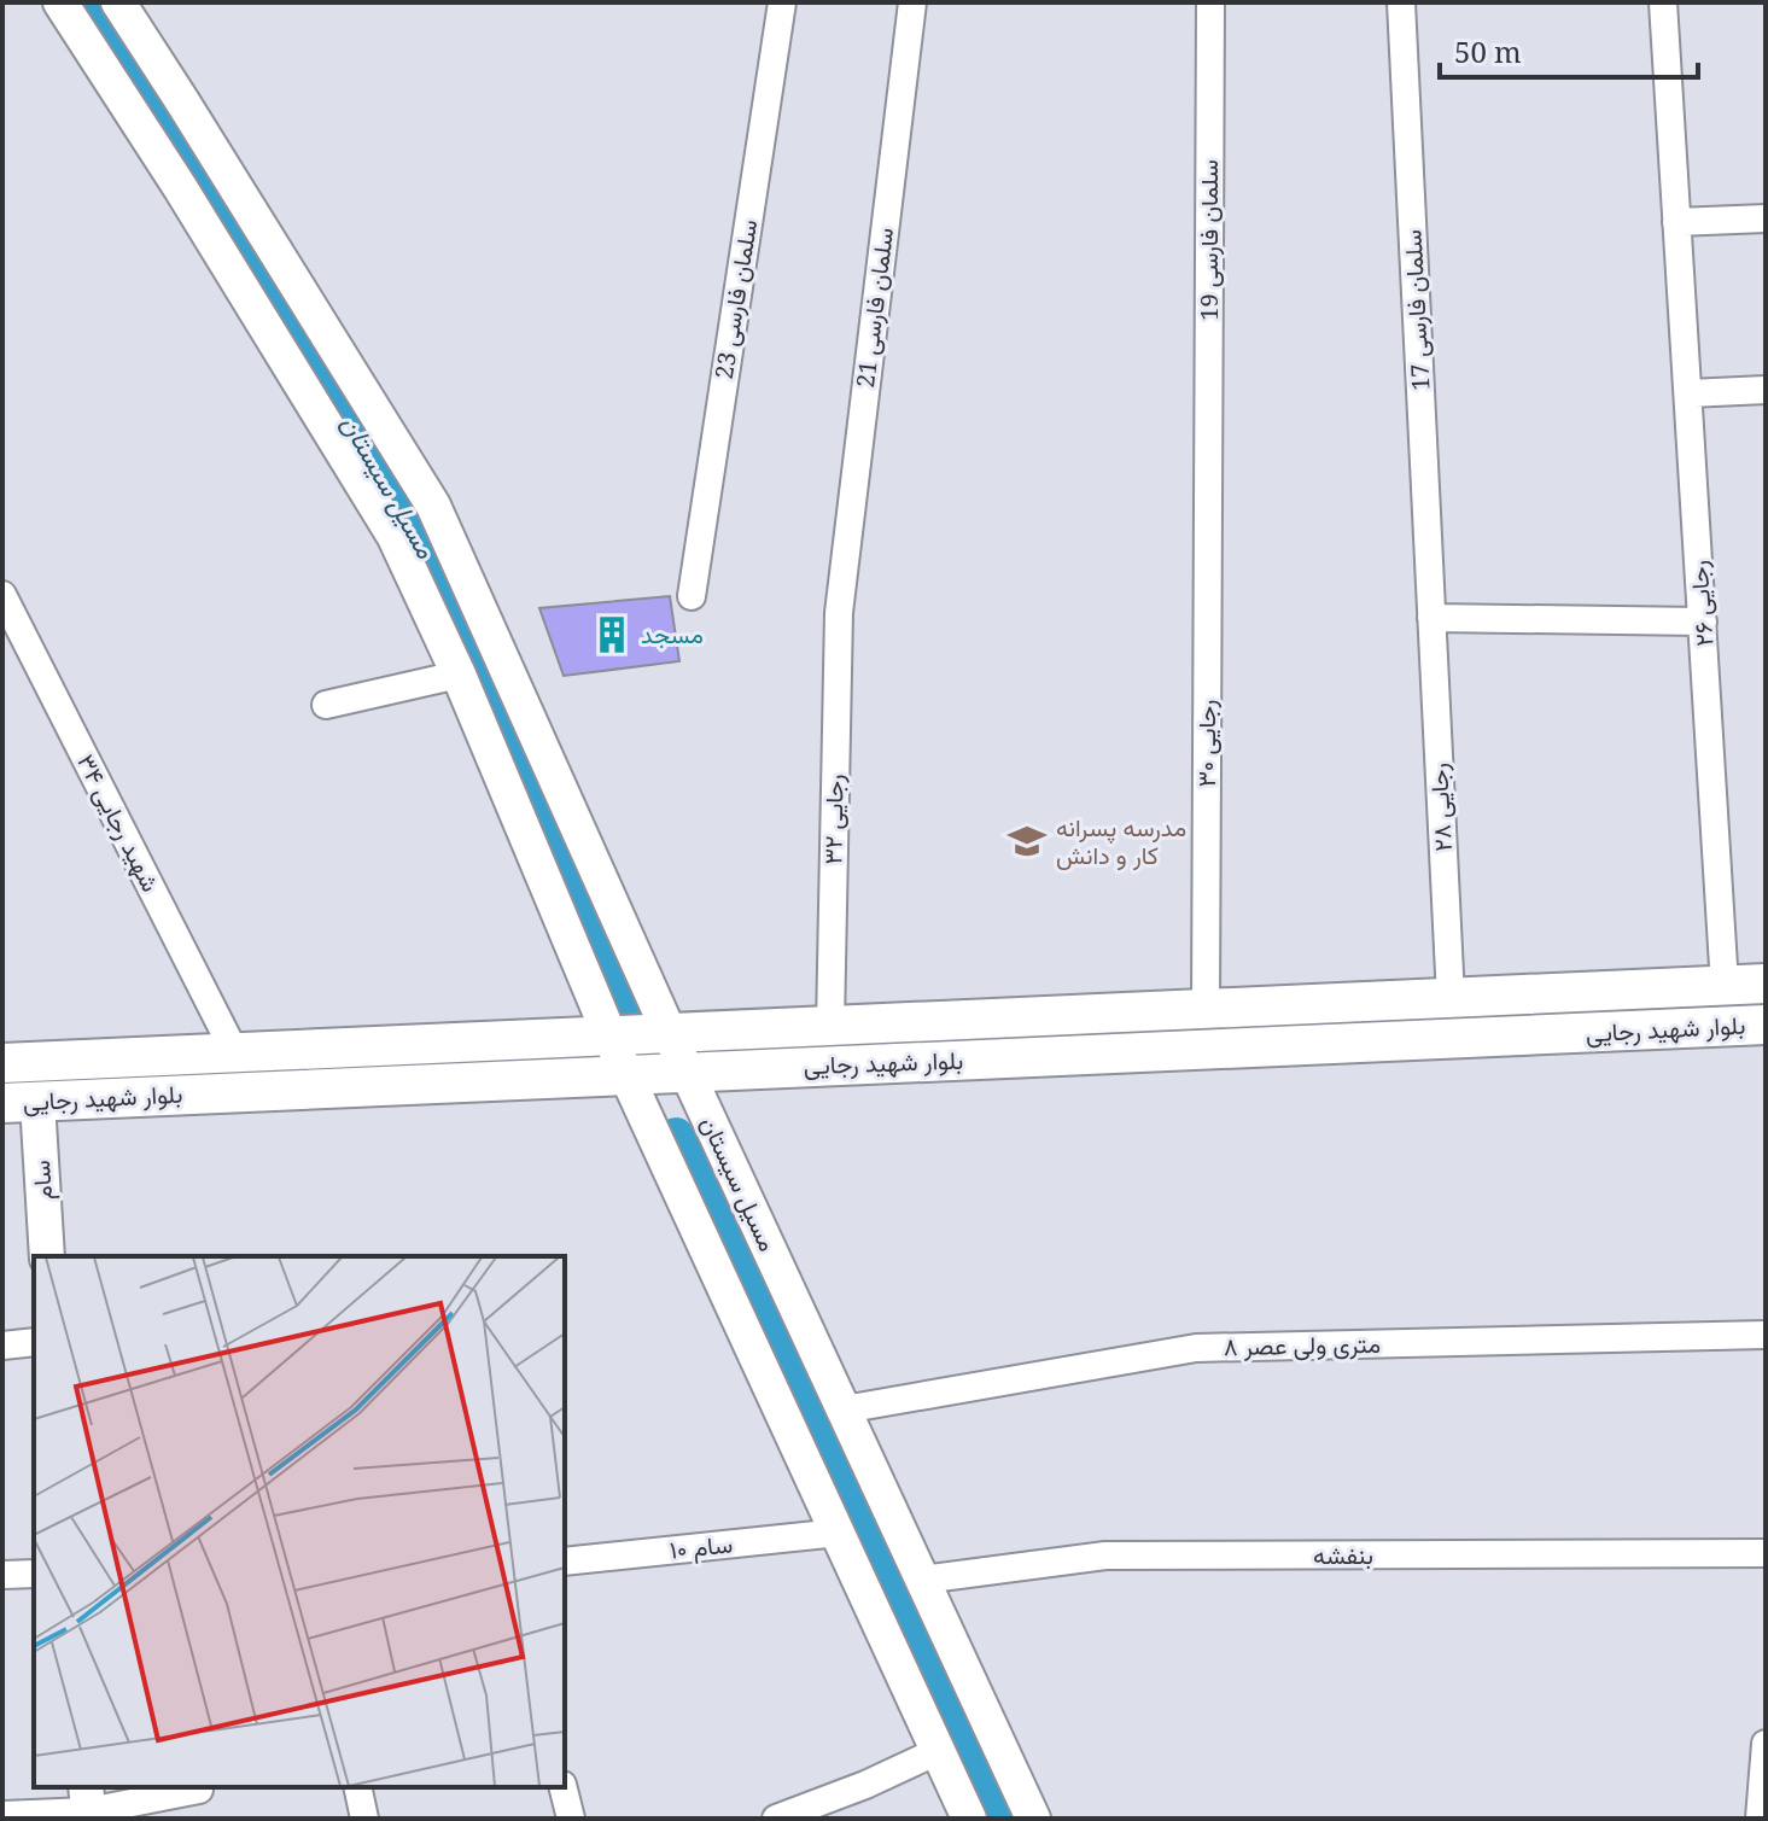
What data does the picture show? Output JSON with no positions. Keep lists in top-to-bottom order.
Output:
{
  "streets": {
    "main road": ["بلوار شهید رجایی"],
    "street": [
      "سلمان فارسی 19",
      "سلمان فارسی 23",
      "سلمان فارسی 21",
      "سلمان فارسی 17",
      "رجایی ۲۶",
      "رجایی ۳۰",
      "رجایی ۲۸",
      "رجایی ۳۲",
      "شهید رجایی ۳۴",
      "سام",
      "مسیل سیستان",
      "۸ متری ولی عصر",
      "سام ۱۰",
      "بنفشه"
    ]
  },
  "crossings": [
    ["سلمان فارسی 19", "رجایی ۳۰"],
    ["سلمان فارسی 21", "رجایی ۳۲"],
    ["سلمان فارسی 17", "رجایی ۲۸"],
    ["رجایی ۲۶", "بلوار شهید رجایی"],
    ["رجایی ۳۰", "بلوار شهید رجایی"],
    ["رجایی ۲۸", "بلوار شهید رجایی"],
    ["رجایی ۳۲", "بلوار شهید رجایی"],
    ["شهید رجایی ۳۴", "بلوار شهید رجایی"],
    ["بلوار شهید رجایی", "سام"],
    ["بلوار شهید رجایی", "مسیل سیستان"],
    ["مسیل سیستان", "۸ متری ولی عصر"],
    ["مسیل سیستان", "بنفشه"]
  ],
  "water": ["مسیل سیستان"],
  "places": {
    "building": ["مسجد"],
    "school or university": ["مدرسه پسرانه کار و دانش"]
  },
  "scale_bar": "50 m"
}
